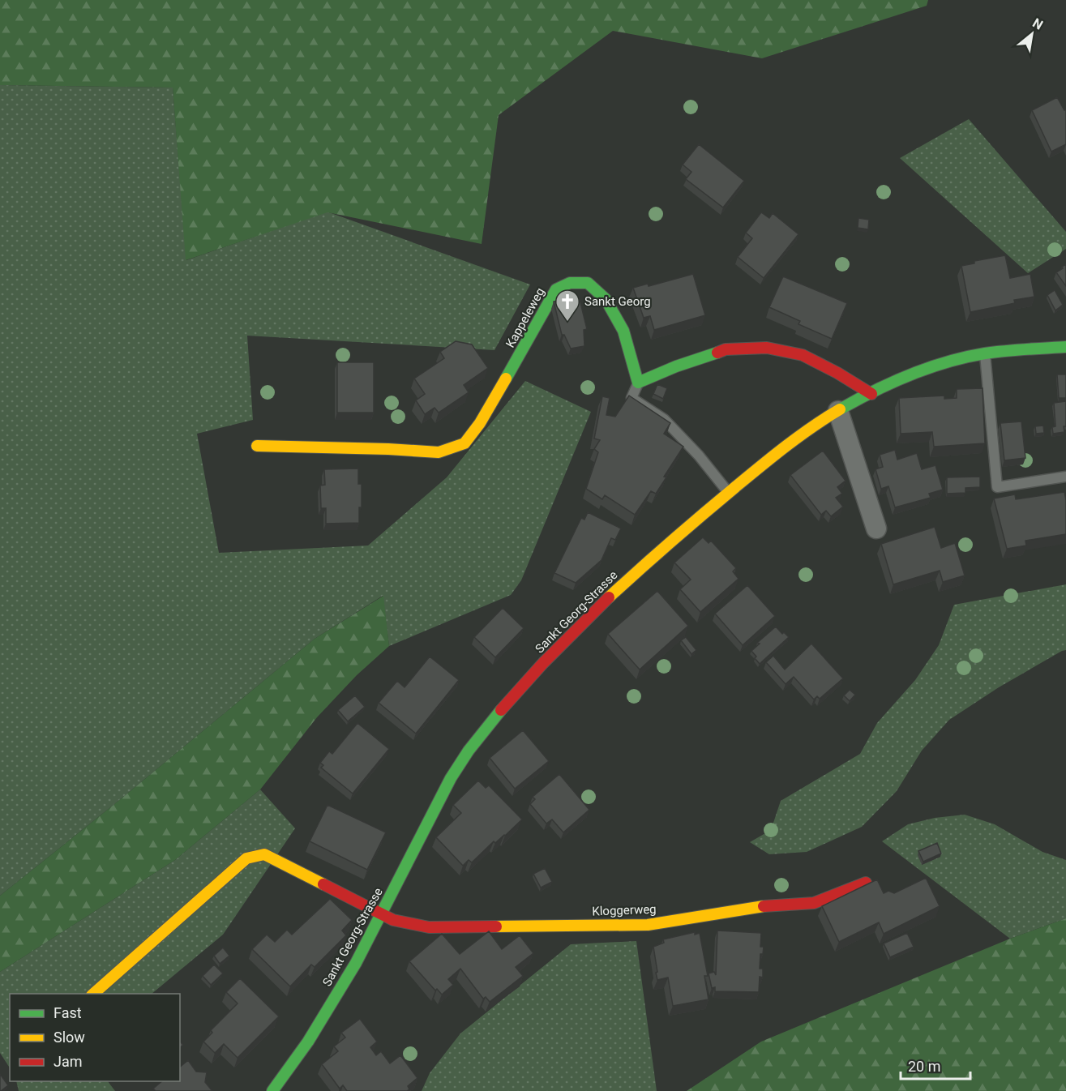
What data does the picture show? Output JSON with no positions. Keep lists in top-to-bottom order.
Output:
{
  "streets": {
    "street": ["Kappeleweg", "Sankt Georg-Strasse", "Kloggerweg"]
  },
  "crossings": [
    ["Sankt Georg-Strasse", "Kloggerweg"]
  ],
  "places": {
    "church": ["Sankt Georg"]
  },
  "legend": ["Fast", "Slow", "Jam"],
  "scale_bar": "20 m",
  "north": "top right"
}
